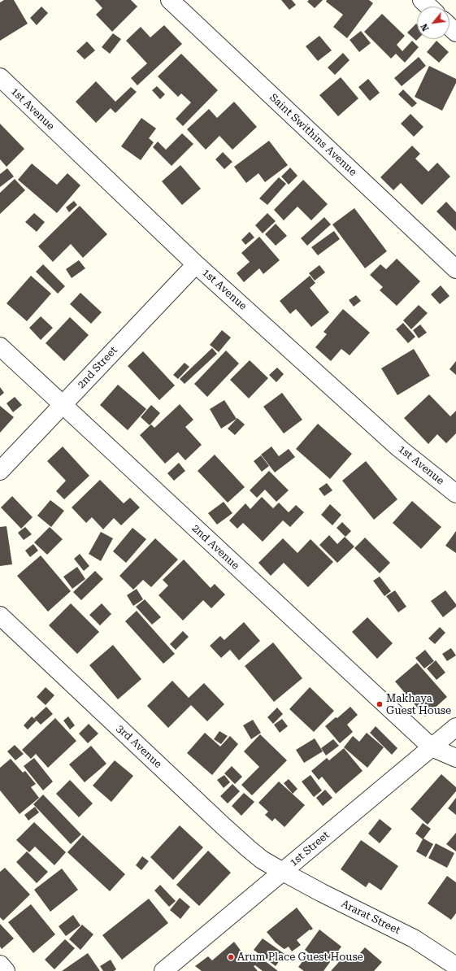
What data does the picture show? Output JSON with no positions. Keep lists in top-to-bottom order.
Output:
{
  "streets": {
    "street": [
      "1st Avenue",
      "Saint Swithins Avenue",
      "2nd Street",
      "2nd Avenue",
      "3rd Avenue",
      "1st Street",
      "Ararat Street"
    ]
  },
  "crossings": [
    ["1st Avenue", "2nd Street"],
    ["2nd Street", "2nd Avenue"],
    ["2nd Avenue", "1st Street"],
    ["3rd Avenue", "1st Street"],
    ["3rd Avenue", "Ararat Street"],
    ["1st Street", "Ararat Street"]
  ],
  "places": ["Makhaya Guest House", "Arum Place Guest House"],
  "north": "bottom left"
}
